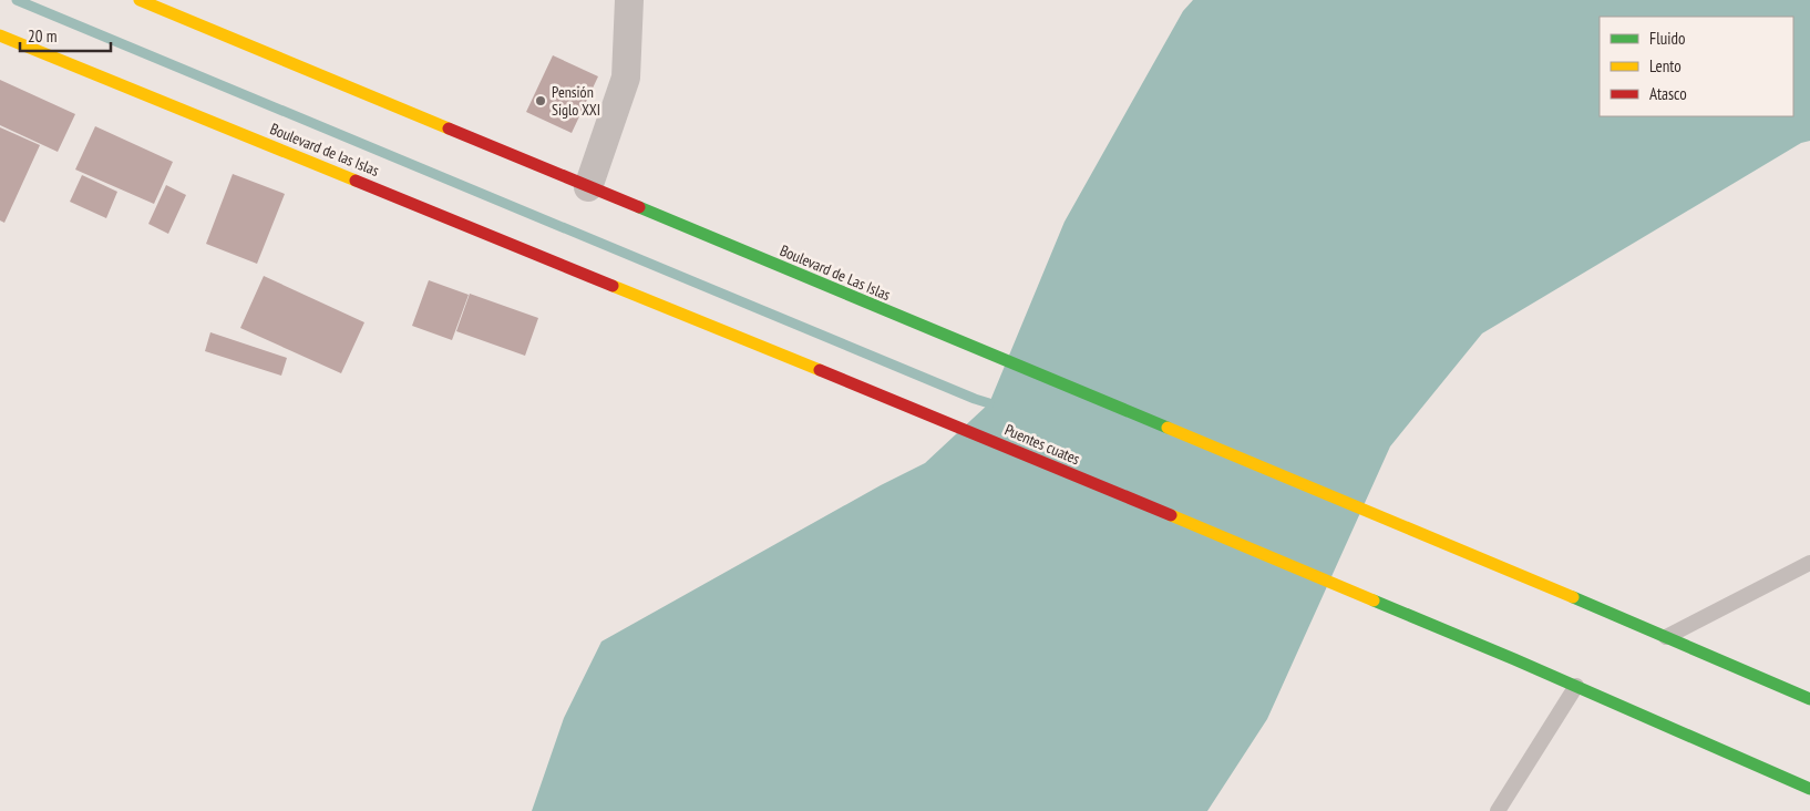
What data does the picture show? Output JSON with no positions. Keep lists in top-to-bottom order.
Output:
{
  "streets": {
    "highway": ["Boulevard de las Islas", "Boulevard de Las Islas", "Puentes cuates"]
  },
  "crossings": [
    ["Boulevard de las Islas", "Puentes cuates"]
  ],
  "places": ["Pensión Siglo XXI"],
  "legend": ["Fluido", "Lento", "Atasco"],
  "scale_bar": "20 m"
}
